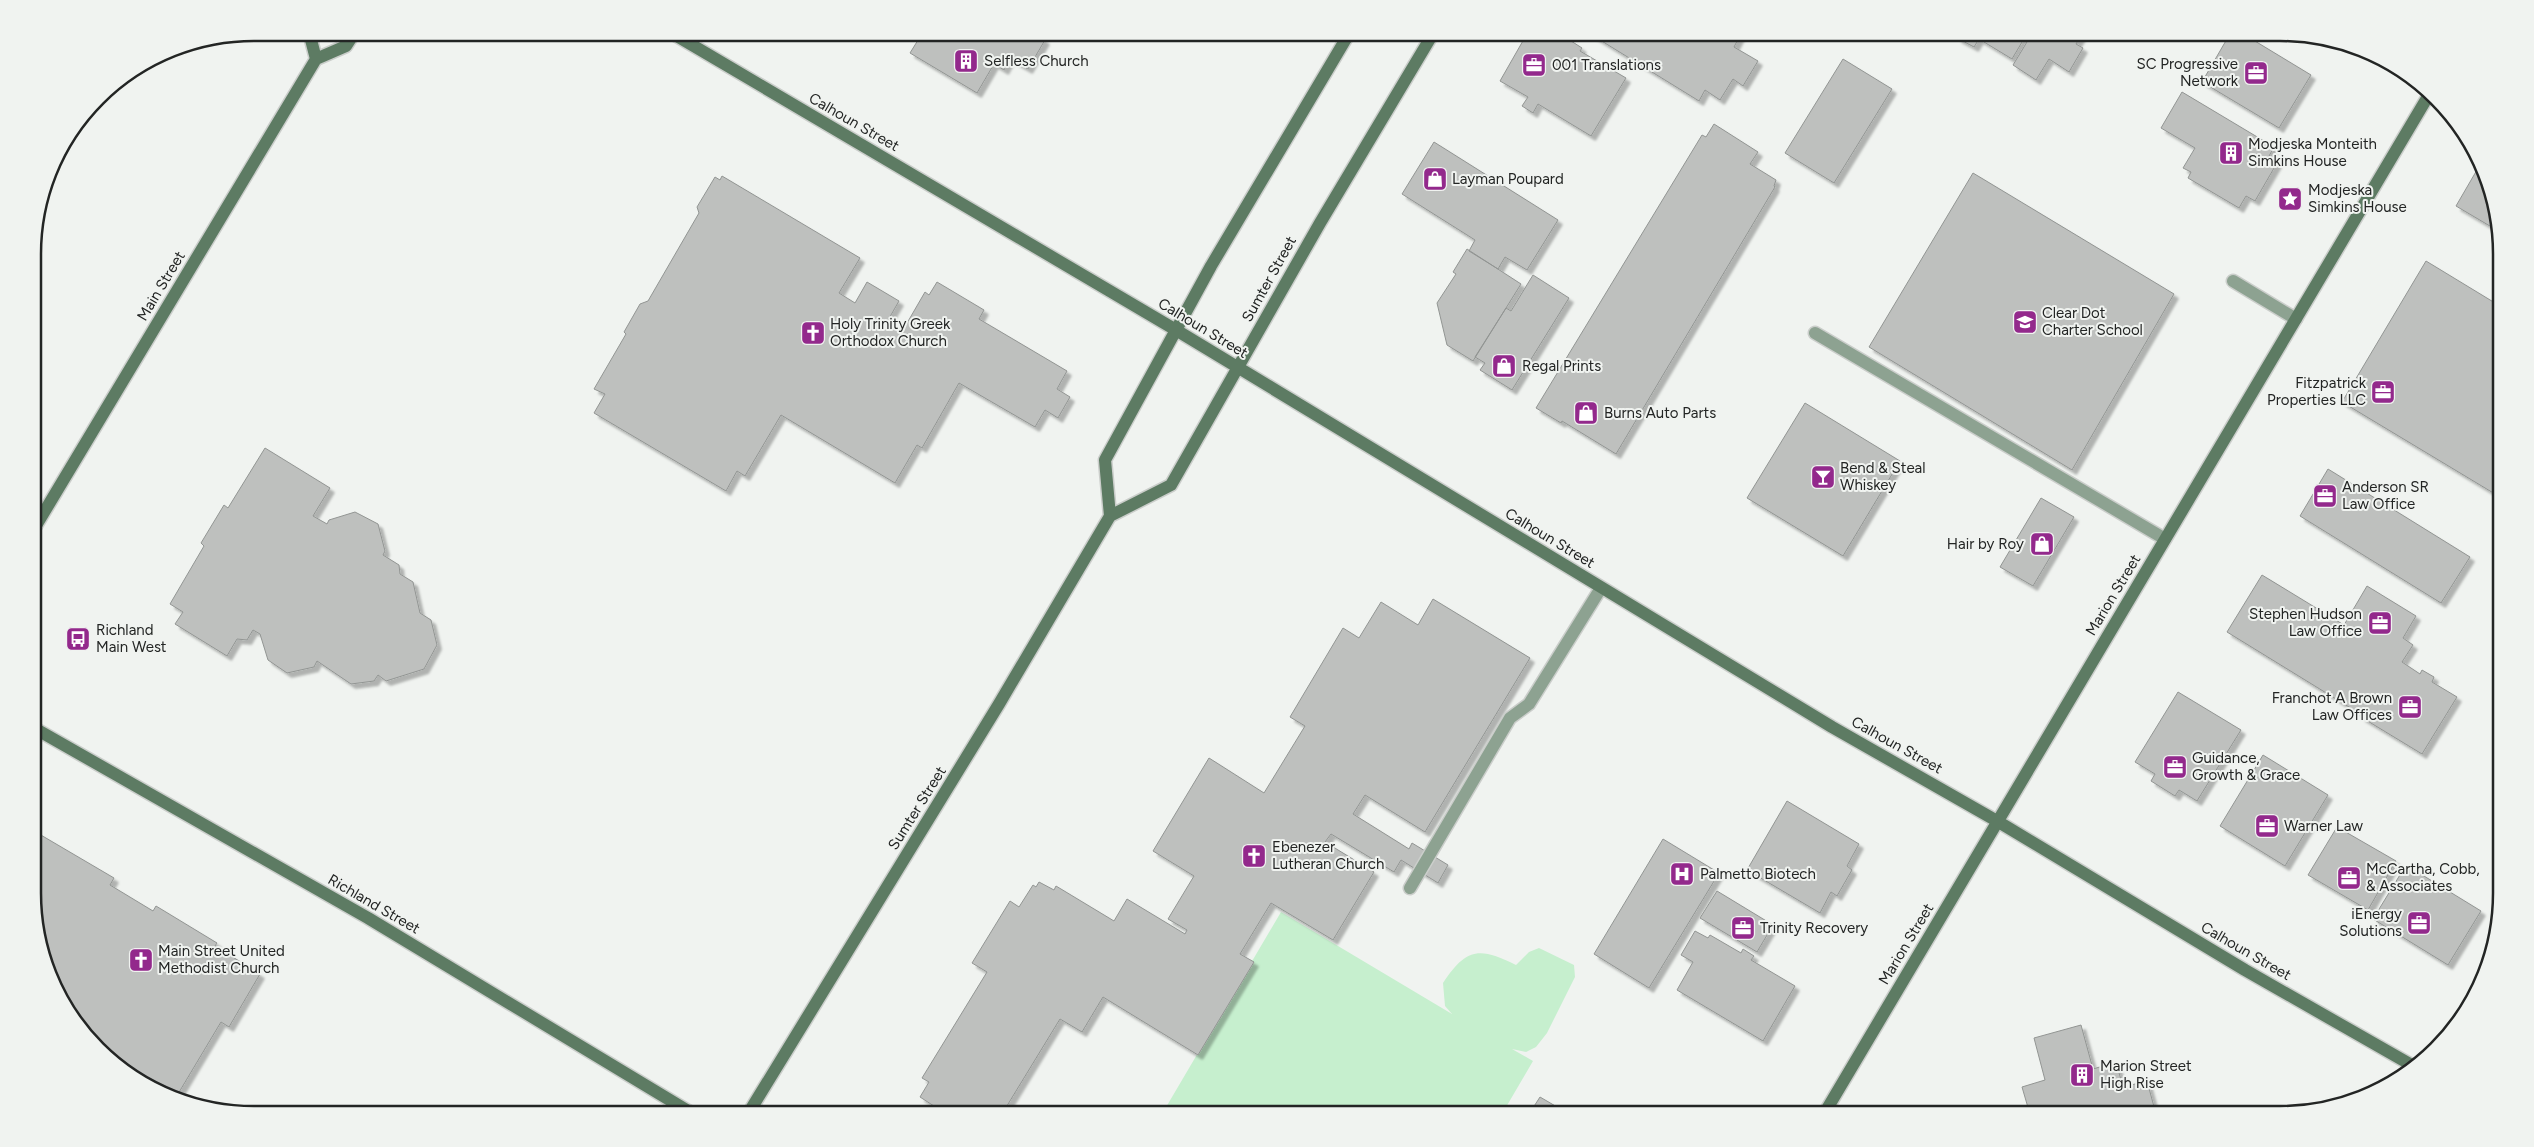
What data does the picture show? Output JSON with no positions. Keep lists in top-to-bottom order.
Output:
{
  "streets": {
    "street": [
      "Calhoun Street",
      "Sumter Street",
      "Main Street",
      "Marion Street",
      "Richland Street"
    ]
  },
  "crossings": [
    ["Calhoun Street", "Sumter Street"],
    ["Calhoun Street", "Marion Street"]
  ],
  "places": {
    "building": ["Selfless Church", "Modjeska Monteith Simkins House", "Marion Street High Rise"],
    "office": [
      "001 Translations",
      "SC Progressive Network",
      "Fitzpatrick Properties LLC",
      "Anderson SR Law Office",
      "Stephen Hudson Law Office",
      "Franchot A Brown Law Offices",
      "Guidance, Growth & Grace",
      "Warner Law",
      "McCartha, Cobb, & Associates",
      "iEnergy Solutions",
      "Trinity Recovery"
    ],
    "shop": [
      "Layman Poupard",
      "Regal Prints",
      "Burns Auto Parts",
      "Hair by Roy"
    ],
    "place": ["Modjeska Simkins House"],
    "school or university": ["Clear Dot Charter School"],
    "church": ["Holy Trinity Greek Orthodox Church", "Ebenezer Lutheran Church", "Main Street United Methodist Church"],
    "bar": ["Bend & Steal Whiskey"],
    "bus stop": ["Richland Main West"],
    "hospital": ["Palmetto Biotech"]
  }
}
